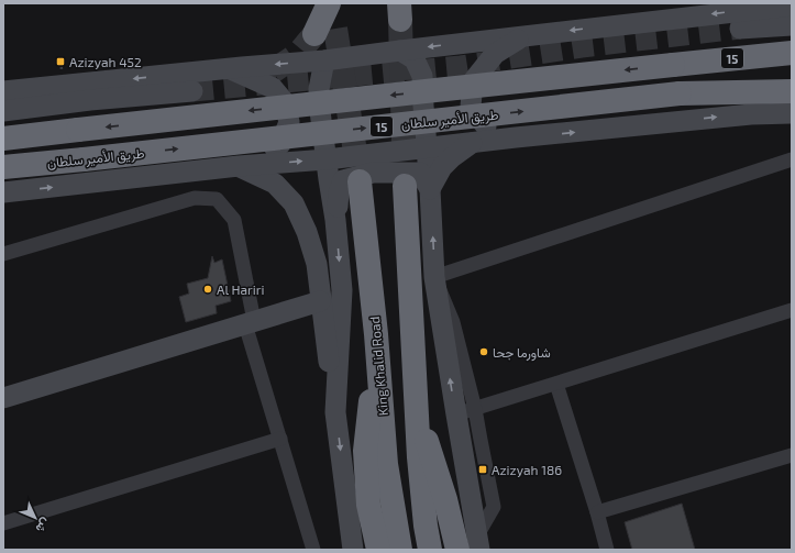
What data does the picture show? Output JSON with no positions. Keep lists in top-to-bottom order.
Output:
{
  "streets": {
    "highway": ["15", "طريق الأمير سلطان", "King Khalid Road"]
  },
  "places": {
    "transit": ["Azizyah 452", "Azizyah 186"],
    "other": ["Al Hariri", "شاورما جحا"]
  },
  "north": "bottom right"
}
